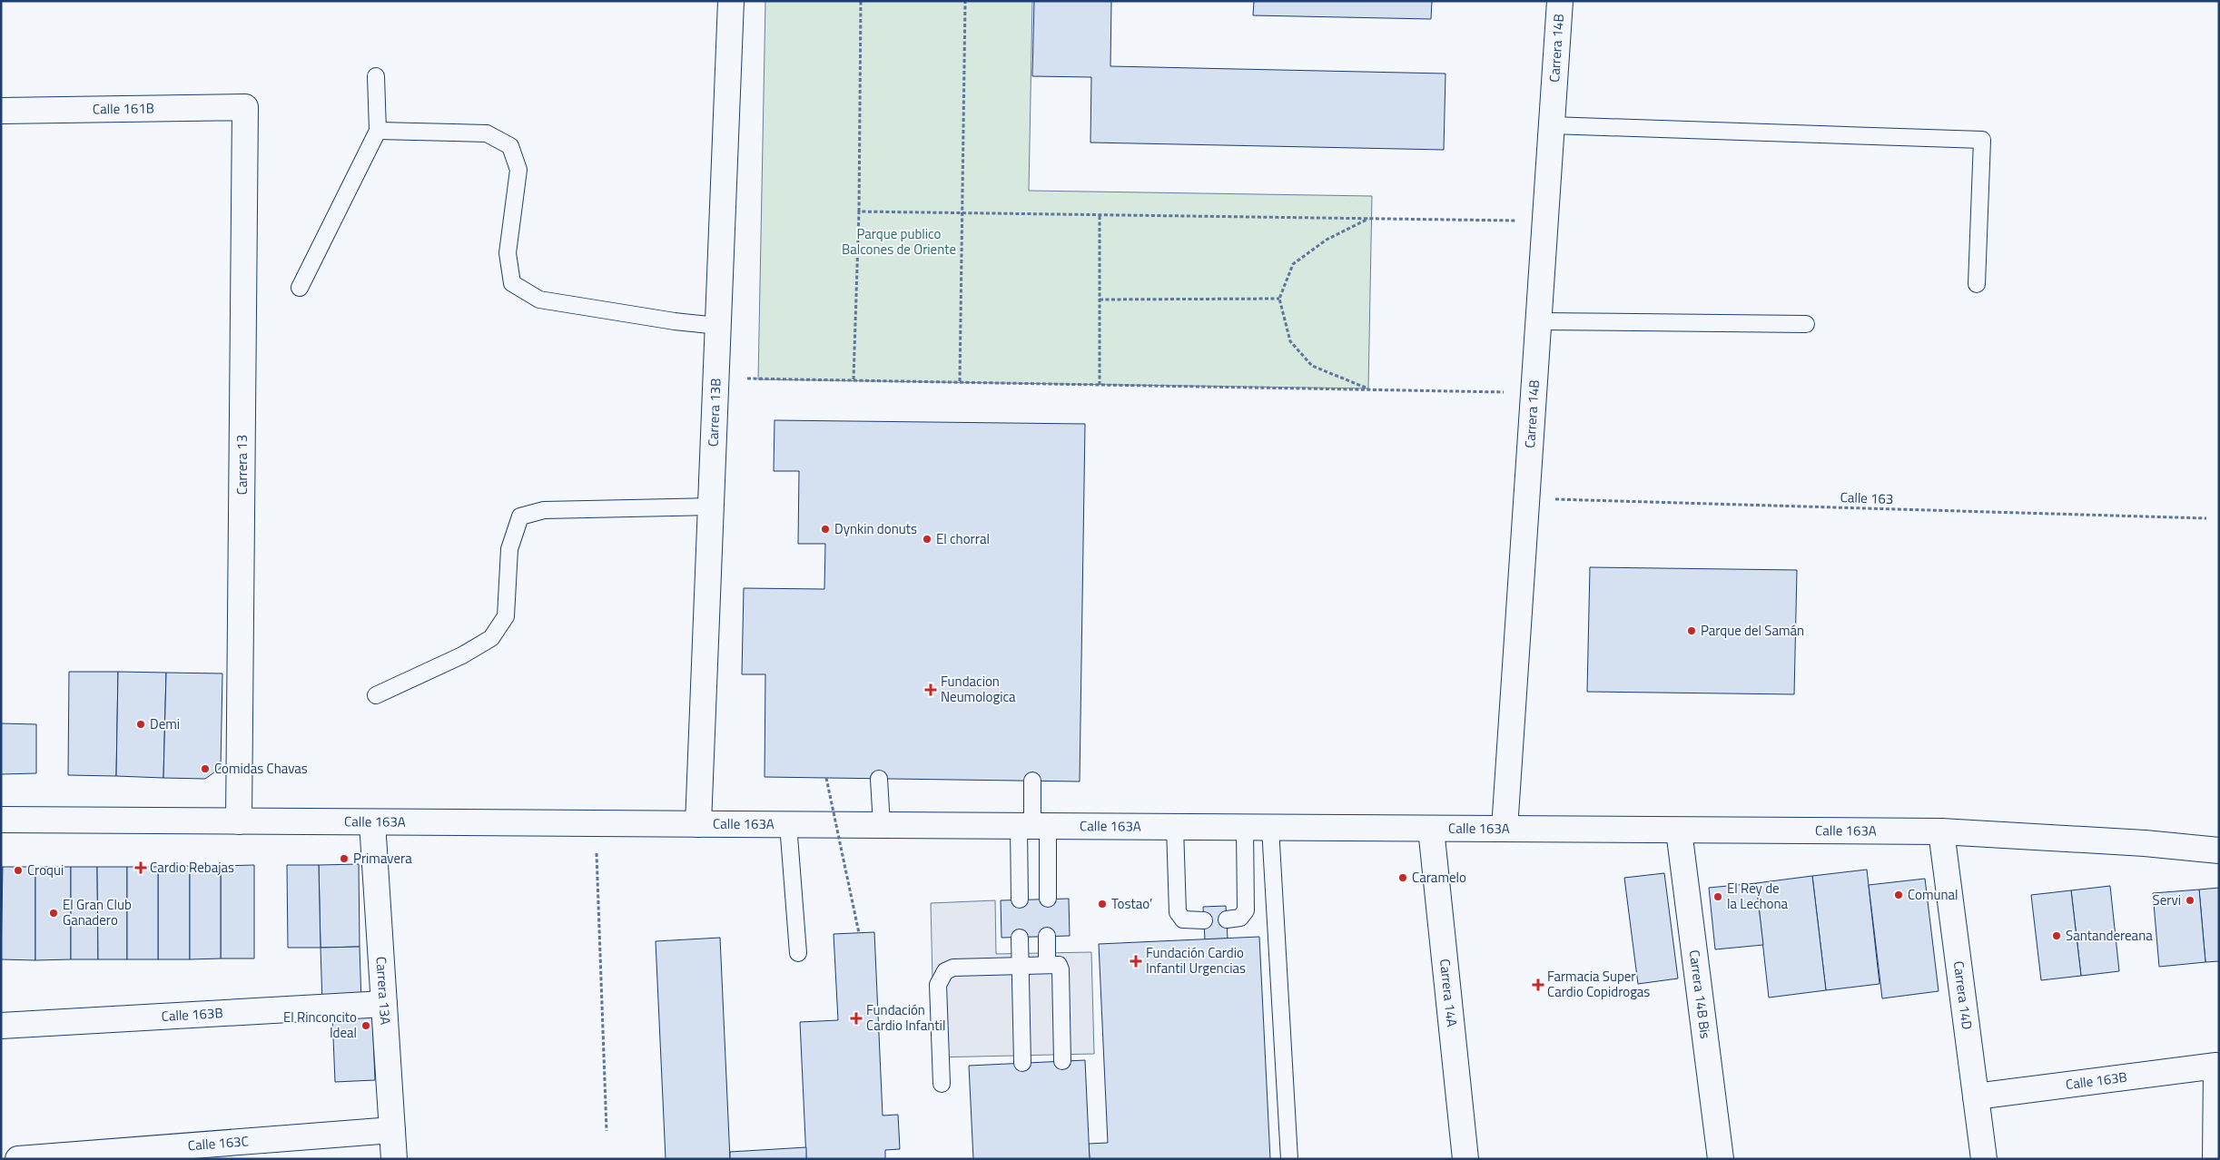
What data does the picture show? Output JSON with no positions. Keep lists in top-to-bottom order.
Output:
{
  "streets": {
    "street": [
      "Carrera 14B",
      "Calle 161B",
      "Carrera 13B",
      "Carrera 13",
      "Calle 163A",
      "Carrera 13A",
      "Carrera 14A",
      "Carrera 14B Bis",
      "Carrera 14D",
      "Calle 163B",
      "Calle 163C"
    ],
    "path": ["Calle 163"]
  },
  "crossings": [
    ["Carrera 14B", "Calle 163"],
    ["Carrera 14B", "Calle 163A"],
    ["Calle 161B", "Carrera 13"],
    ["Carrera 13B", "Calle 163A"],
    ["Carrera 13", "Calle 163A"],
    ["Calle 163A", "Carrera 13A"],
    ["Calle 163A", "Carrera 14A"],
    ["Calle 163A", "Carrera 14B Bis"],
    ["Calle 163A", "Carrera 14D"],
    ["Carrera 13A", "Calle 163B"],
    ["Carrera 13A", "Calle 163C"],
    ["Carrera 14D", "Calle 163B"]
  ],
  "parks": ["Parque publico Balcones de Oriente"],
  "places": {
    "other": [
      "Dynkin donuts",
      "El chorral",
      "Parque del Samán",
      "Demi",
      "Comidas Chavas",
      "Primavera",
      "Croqui",
      "Caramelo",
      "Comunal",
      "El Rey de la Lechona",
      "Servi",
      "Tostao’",
      "El Gran Club Ganadero",
      "Santandereana",
      "El Rinconcito Ideal"
    ],
    "health": [
      "Fundacion Neumologica",
      "Cardio Rebajas",
      "Fundación Cardio Infantil Urgencias",
      "Farmacia Super Cardio Copidrogas",
      "Fundación Cardio Infantil"
    ]
  }
}
